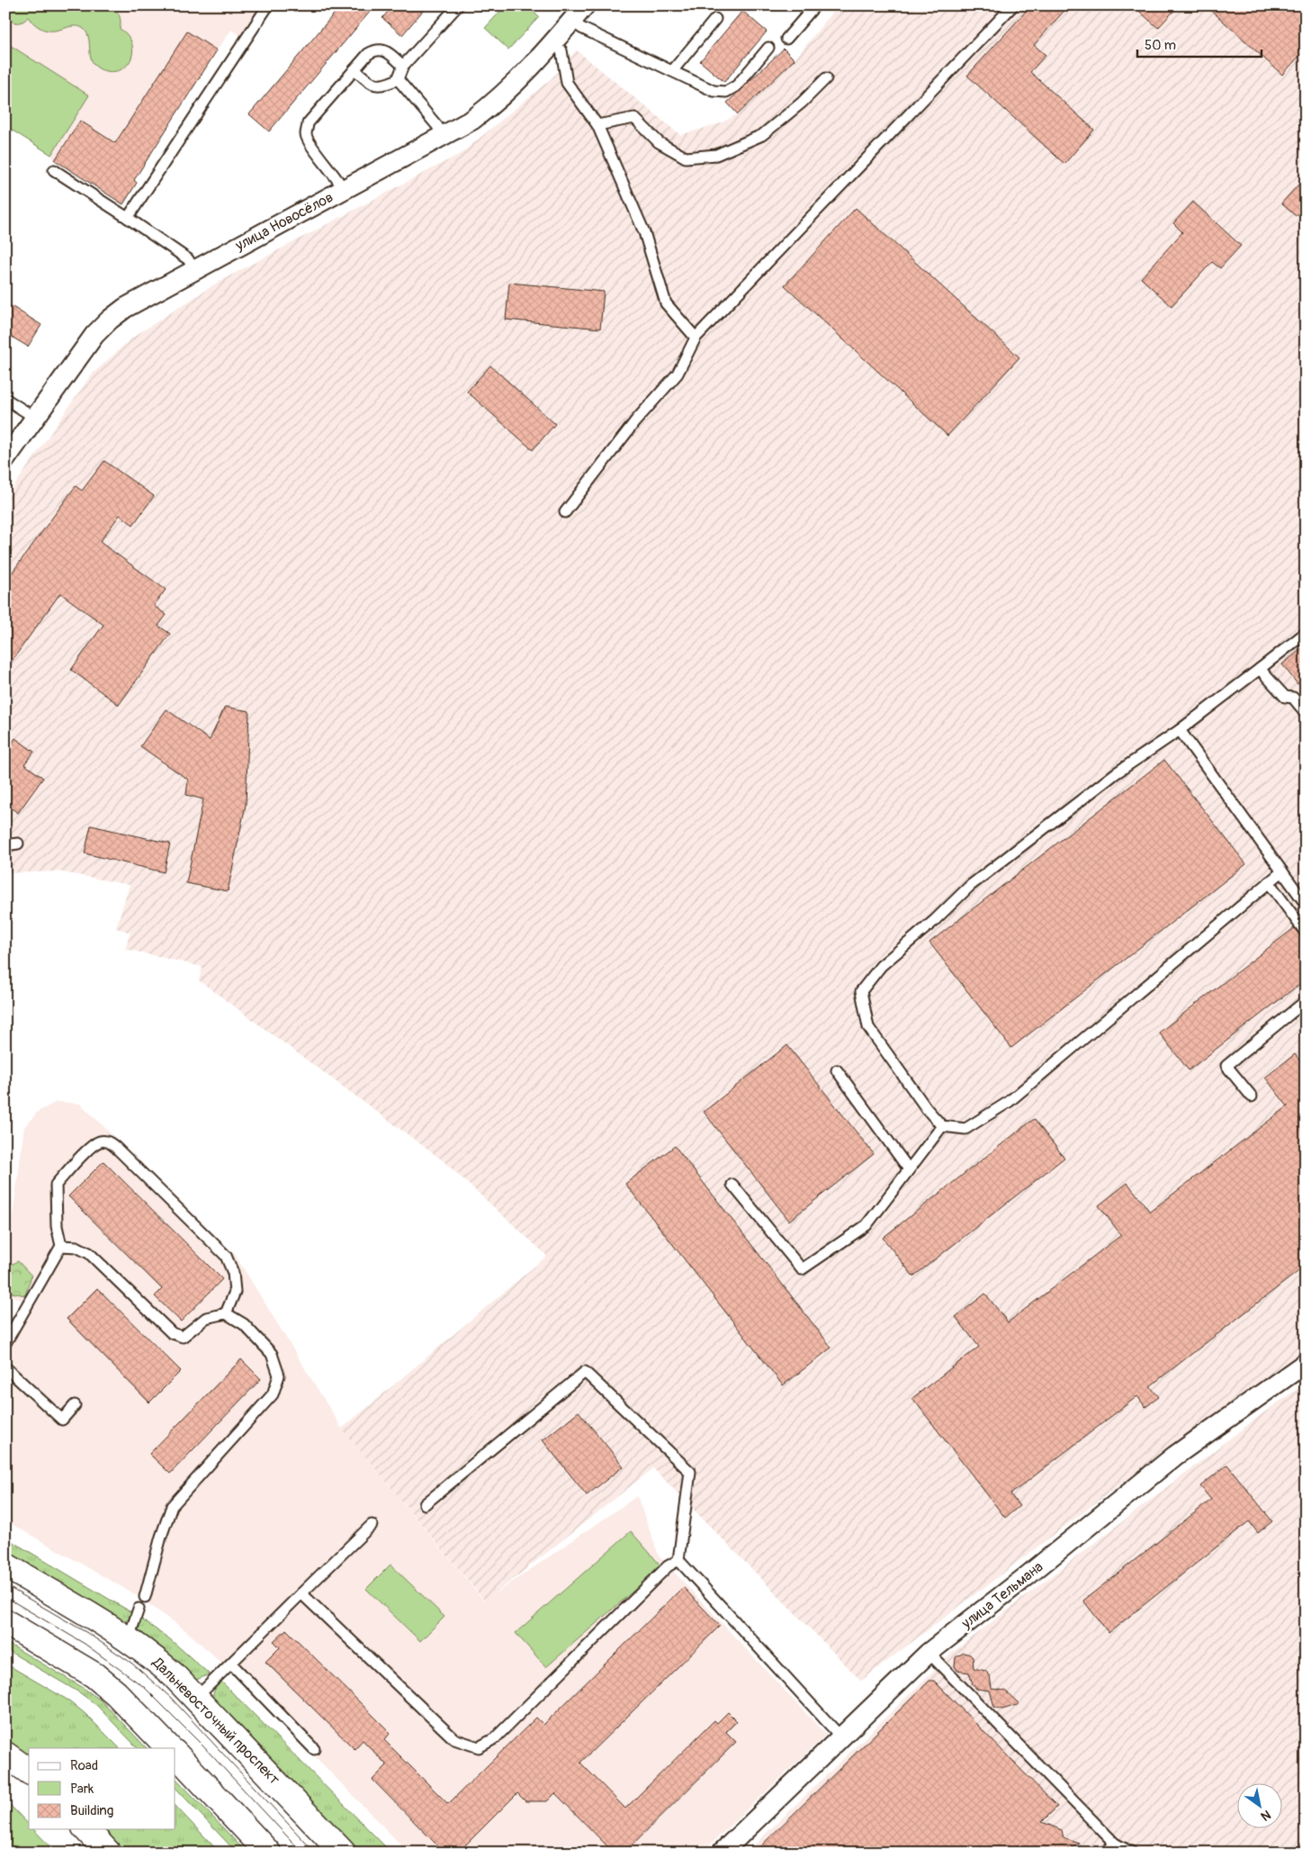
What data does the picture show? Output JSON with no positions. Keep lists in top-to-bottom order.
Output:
{
  "streets": {
    "main road": ["Дальневосточный проспект"],
    "street": ["улица Новосёлов", "улица Тельмана"]
  },
  "legend": ["Road", "Park", "Building"],
  "scale_bar": "50 m",
  "north": "bottom right"
}
